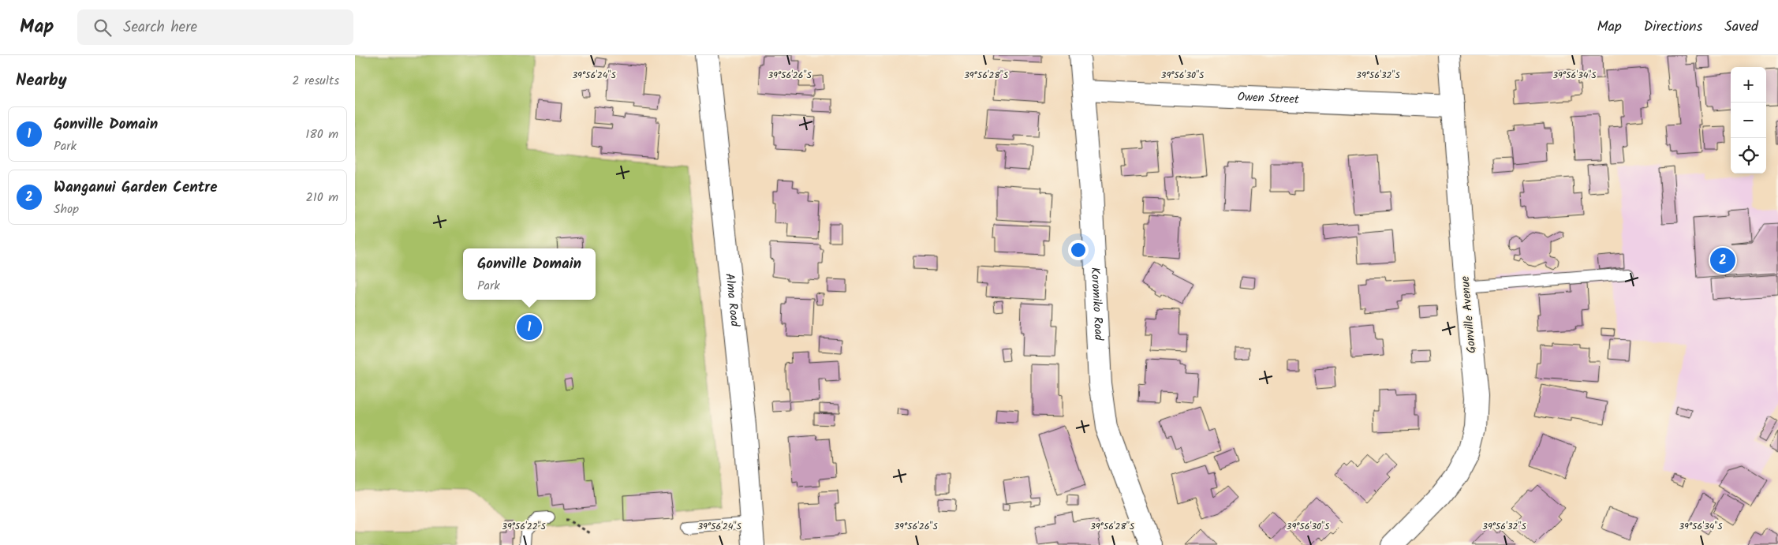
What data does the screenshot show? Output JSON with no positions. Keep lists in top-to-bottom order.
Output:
{
  "streets": {
    "street": [
      "Owen Street",
      "Alma Road",
      "Koromiko Road",
      "Gonville Avenue"
    ]
  },
  "crossings": [
    ["Owen Street", "Koromiko Road"],
    ["Owen Street", "Gonville Avenue"]
  ],
  "page": {
    "header": "Map",
    "search": "Search here",
    "nav": ["Map", "Directions", "Saved"],
    "heading": ["Nearby", "2 results"],
    "map_buttons": ["+", "−"],
    "list": [
      {
        "mark": "1",
        "name": "Gonville Domain",
        "note": "Park",
        "value": "180 m"
      },
      {
        "mark": "2",
        "name": "Wanganui Garden Centre",
        "note": "Shop",
        "value": "210 m"
      }
    ],
    "pins": ["2", "1"],
    "popup": ["Gonville Domain", "Park"]
  },
  "coordinates": [
    "39°56'24\"S",
    "39°56'26\"S",
    "39°56'28\"S",
    "39°56'30\"S",
    "39°56'32\"S",
    "39°56'34\"S",
    "39°56'22\"S"
  ]
}
